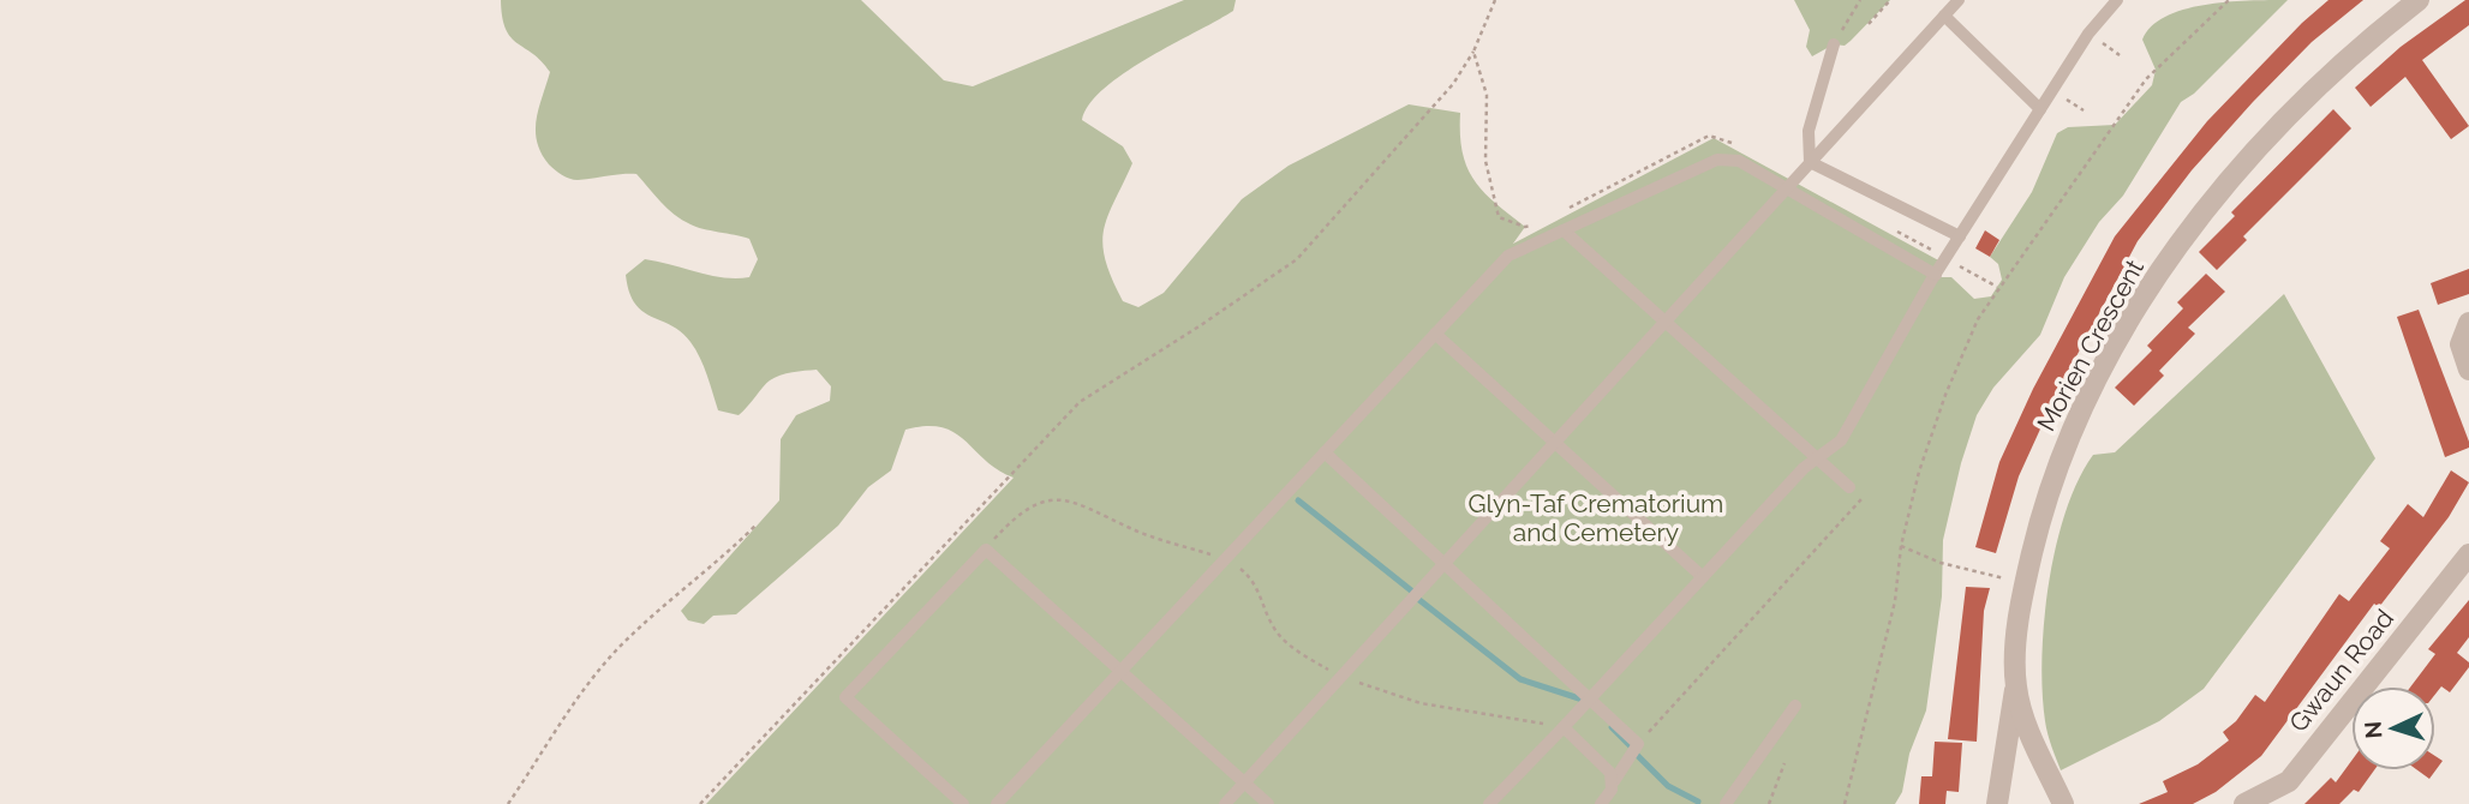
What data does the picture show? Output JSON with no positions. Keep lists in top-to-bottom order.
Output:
{
  "streets": {
    "street": ["Morien Crescent", "Gwaun Road"]
  },
  "parks": ["Glyn-Taf Crematorium and Cemetery"],
  "north": "left"
}
